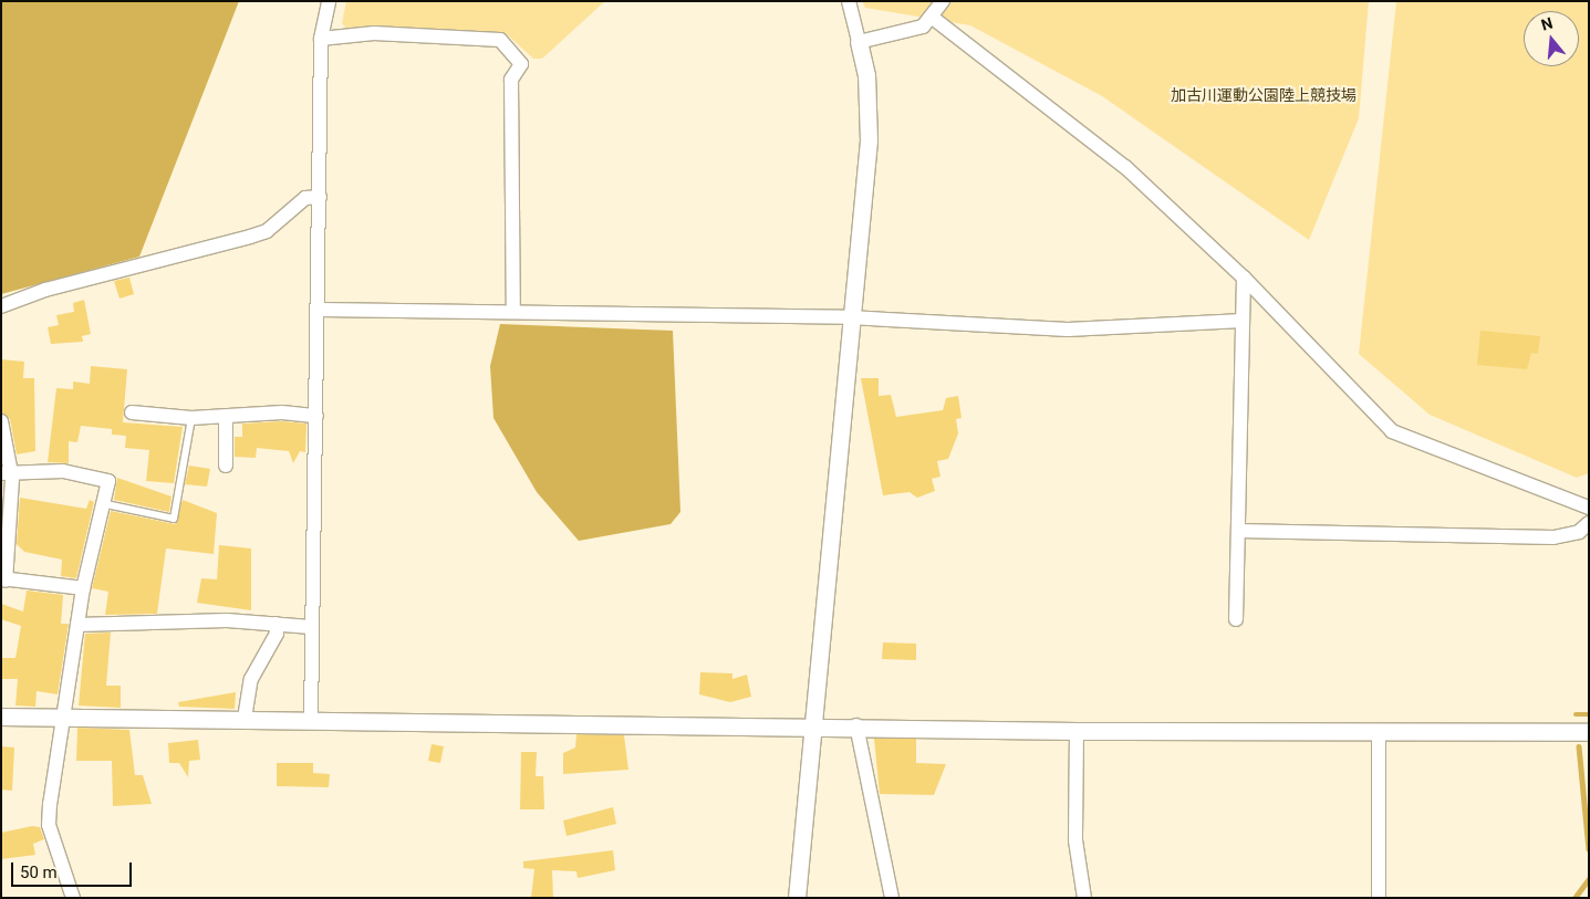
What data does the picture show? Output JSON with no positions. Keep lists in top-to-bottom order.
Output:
{
  "parks": ["加古川運動公園陸上競技場"],
  "scale_bar": "50 m",
  "north": "top"
}
